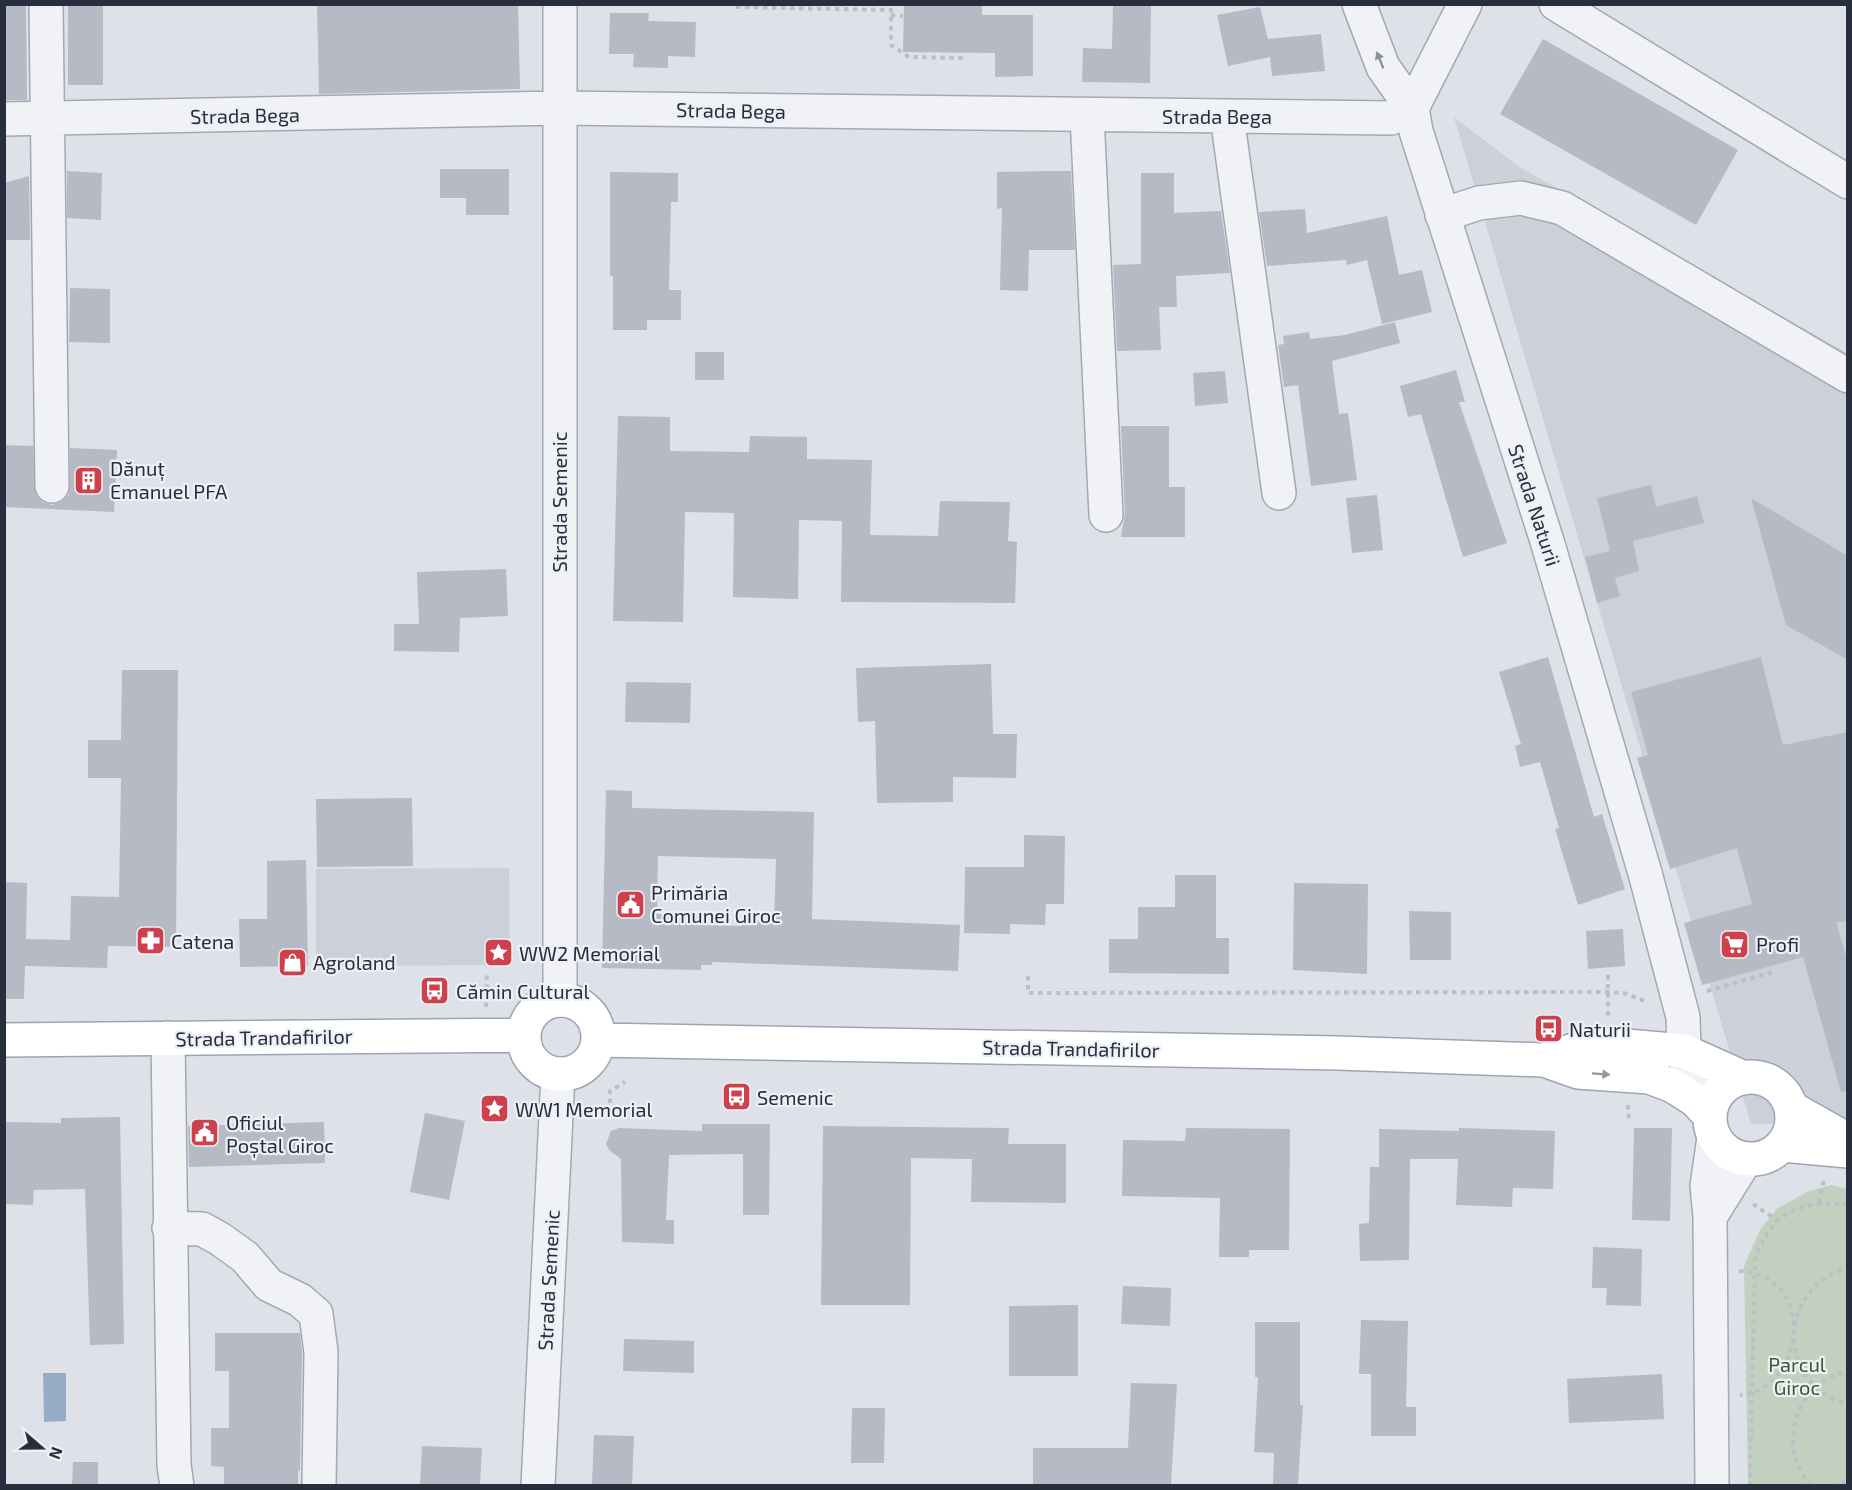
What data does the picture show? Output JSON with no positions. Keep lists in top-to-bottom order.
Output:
{
  "streets": {
    "main road": ["Strada Trandafirilor"],
    "street": ["Strada Bega", "Strada Semenic", "Strada Naturii"]
  },
  "crossings": [
    ["Strada Bega", "Strada Semenic"],
    ["Strada Bega", "Strada Naturii"],
    ["Strada Semenic", "Strada Trandafirilor"],
    ["Strada Naturii", "Strada Trandafirilor"]
  ],
  "parks": ["Parcul Giroc"],
  "places": {
    "building": ["Dănuț Emanuel PFA"],
    "public building": ["Primăria Comunei Giroc", "Oficiul Poștal Giroc"],
    "pharmacy": ["Catena"],
    "supermarket": ["Profi"],
    "place": ["WW2 Memorial", "WW1 Memorial"],
    "shop": ["Agroland"],
    "bus stop": ["Cămin Cultural", "Naturii", "Semenic"]
  },
  "north": "right"
}
